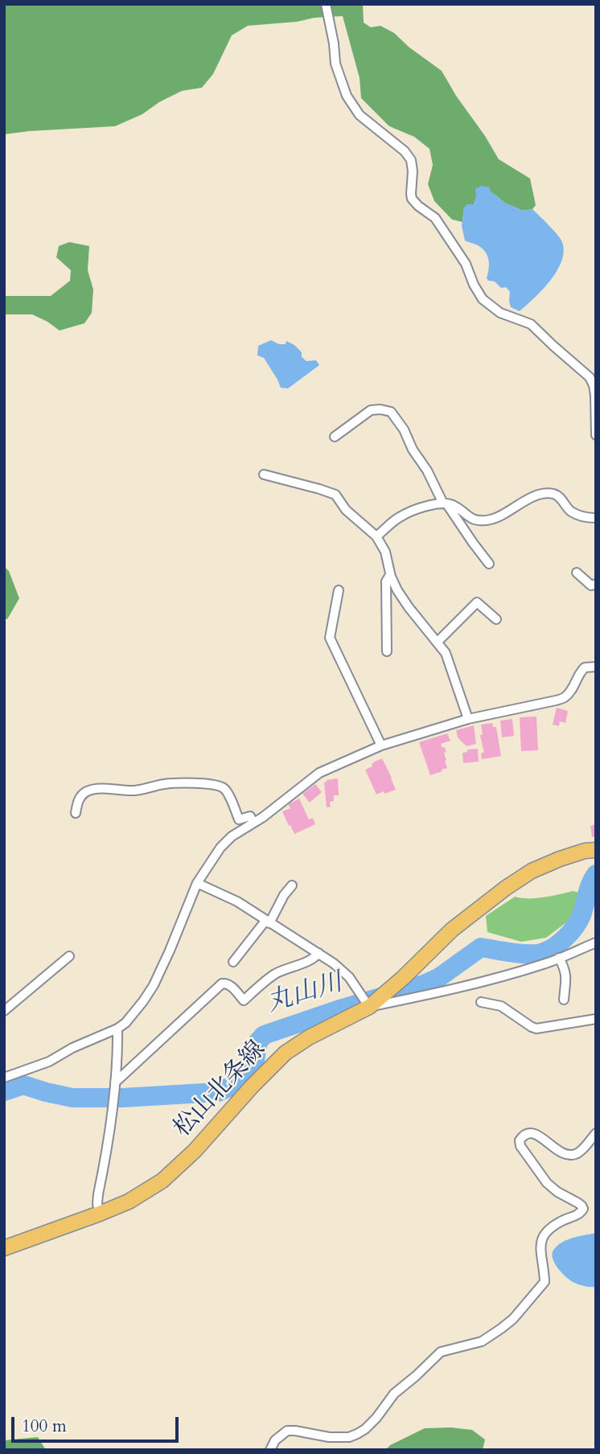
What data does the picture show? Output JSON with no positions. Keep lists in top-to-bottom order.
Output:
{
  "streets": {
    "main road": ["松山北条線"]
  },
  "water": ["丸山川"],
  "scale_bar": "100 m"
}
